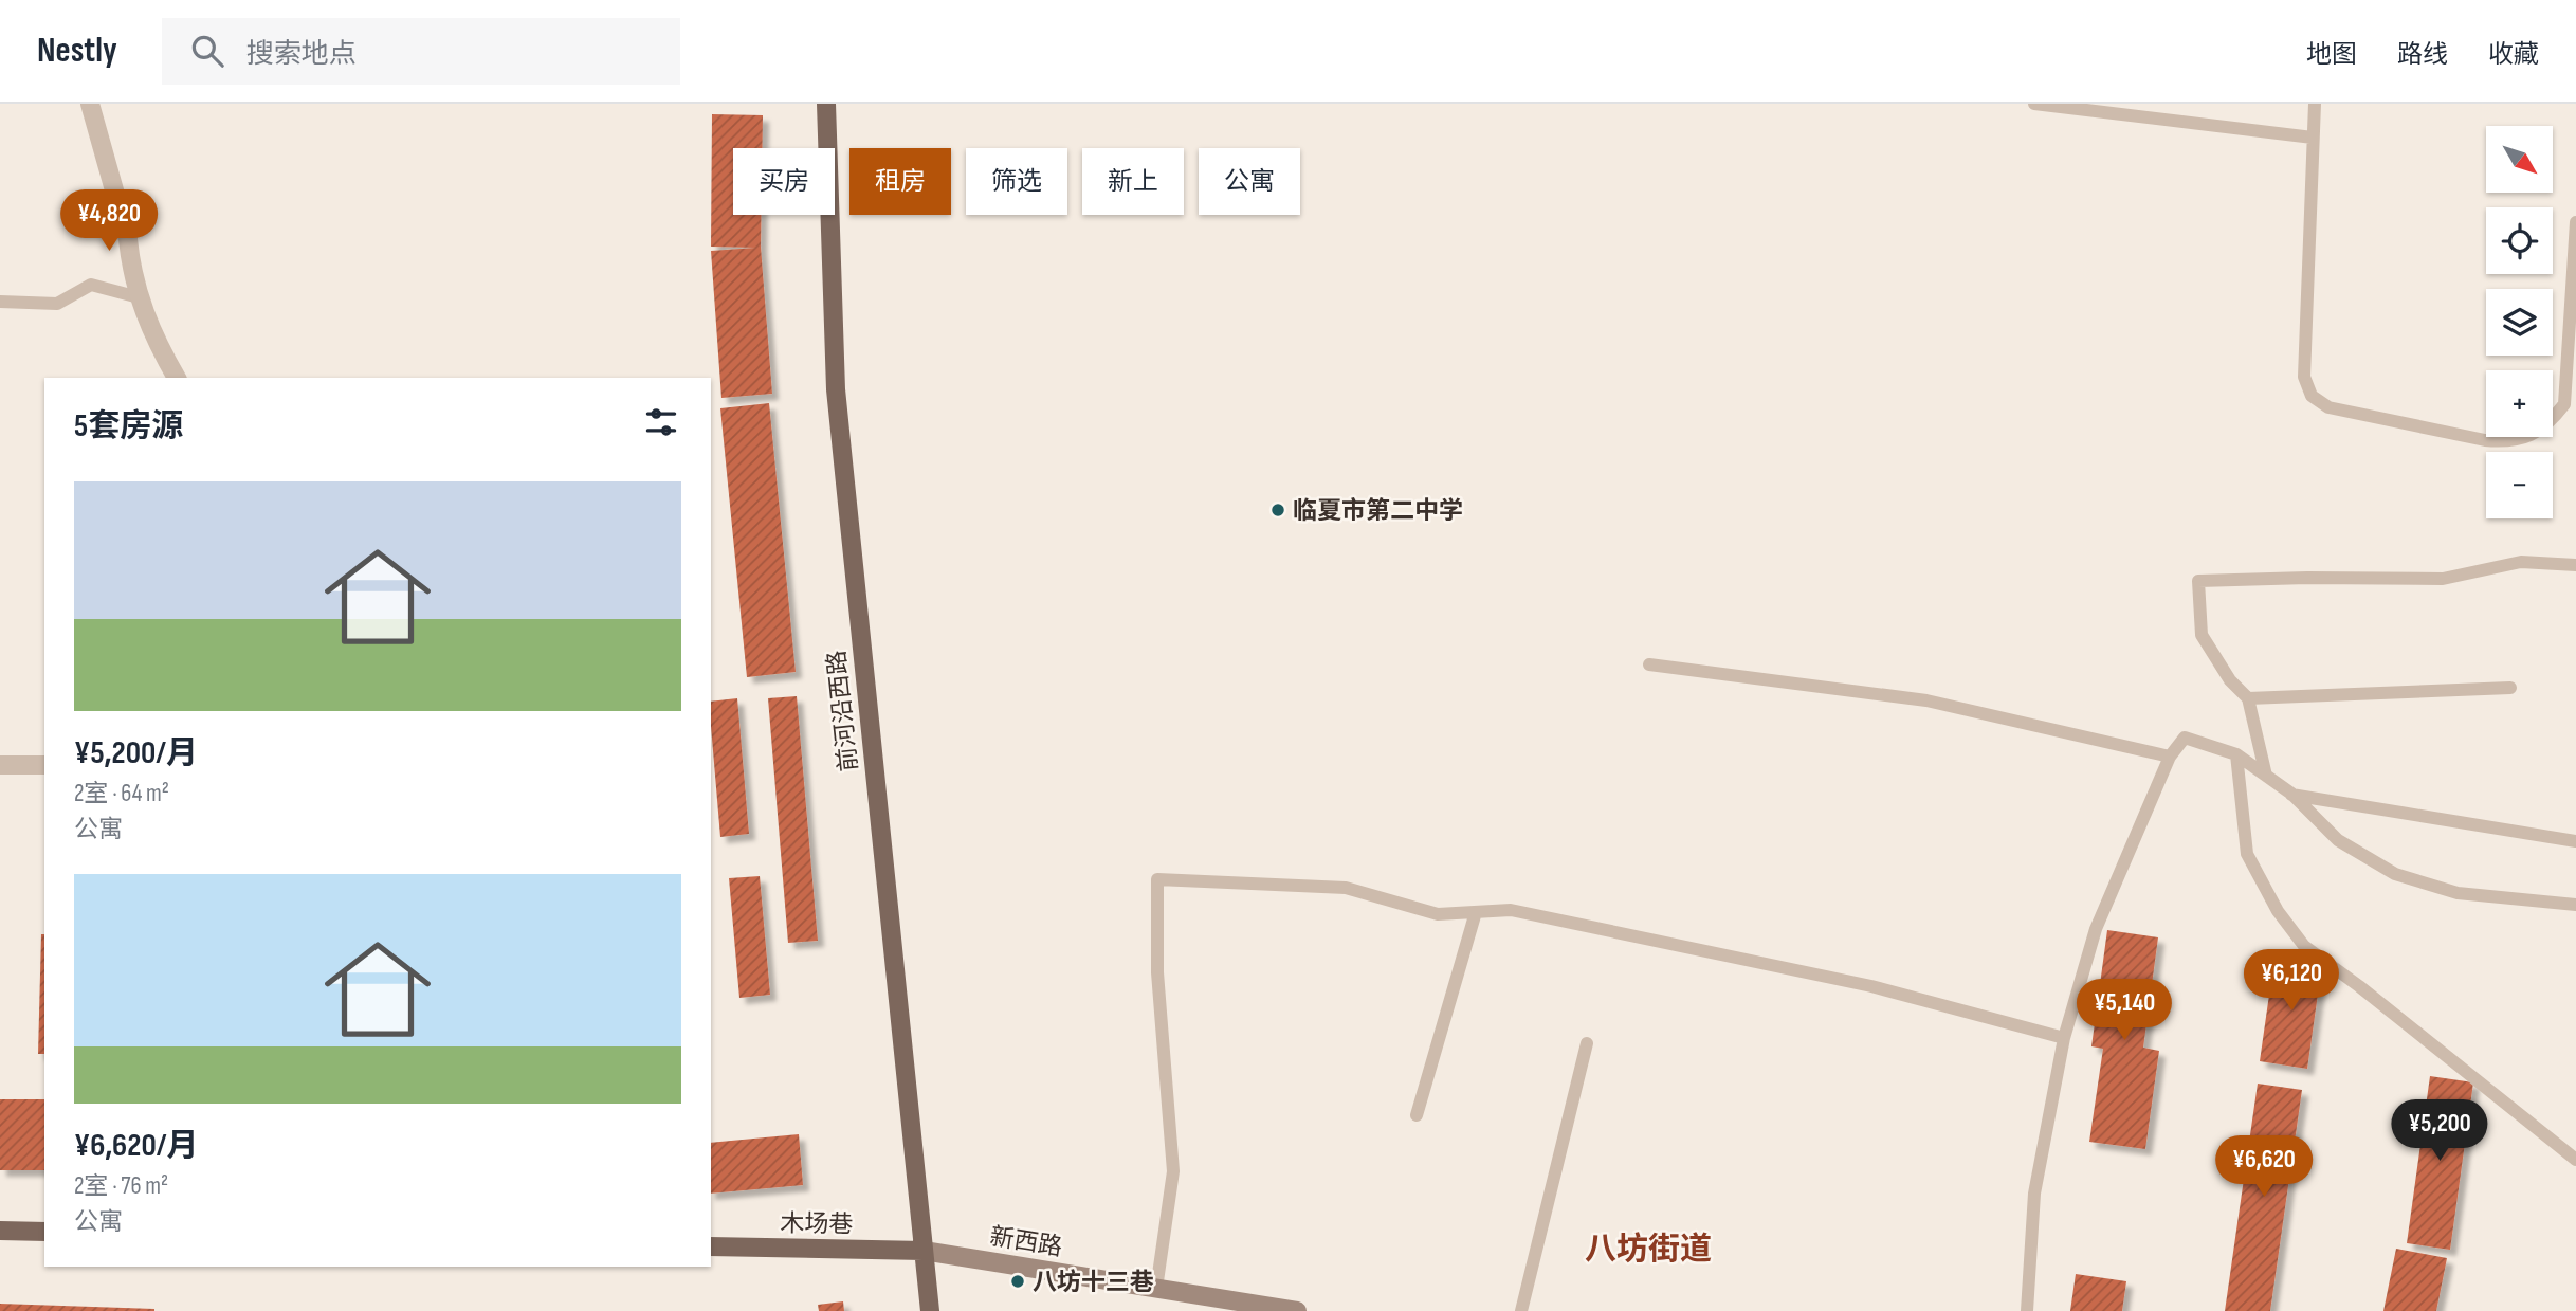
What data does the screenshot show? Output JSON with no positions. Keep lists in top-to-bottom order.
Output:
{
  "streets": {
    "main road": ["前河沿西路", "木场巷", "新西路"]
  },
  "crossings": [
    ["前河沿西路", "木场巷"],
    ["前河沿西路", "新西路"],
    ["木场巷", "新西路"]
  ],
  "districts": ["八坊街道"],
  "places": ["临夏市第二中学", "八坊十三巷"],
  "north": "bottom right",
  "page": {
    "header": "Nestly",
    "search": "搜索地点",
    "nav": ["地图", "路线", "收藏"],
    "map_buttons": ["+", "−"],
    "chip": [
      "买房",
      "租房",
      "筛选",
      "新上",
      "公寓"
    ],
    "price": [
      "¥4,820",
      "¥6,120",
      "¥5,140",
      "¥5,200",
      "¥6,620"
    ],
    "heading": "5套房源",
    "list": [
      {
        "name": "¥5,200/月",
        "note": "2室 · 64 m² · 公寓"
      },
      {
        "name": "¥6,620/月",
        "note": "2室 · 76 m² · 公寓"
      }
    ]
  }
}
